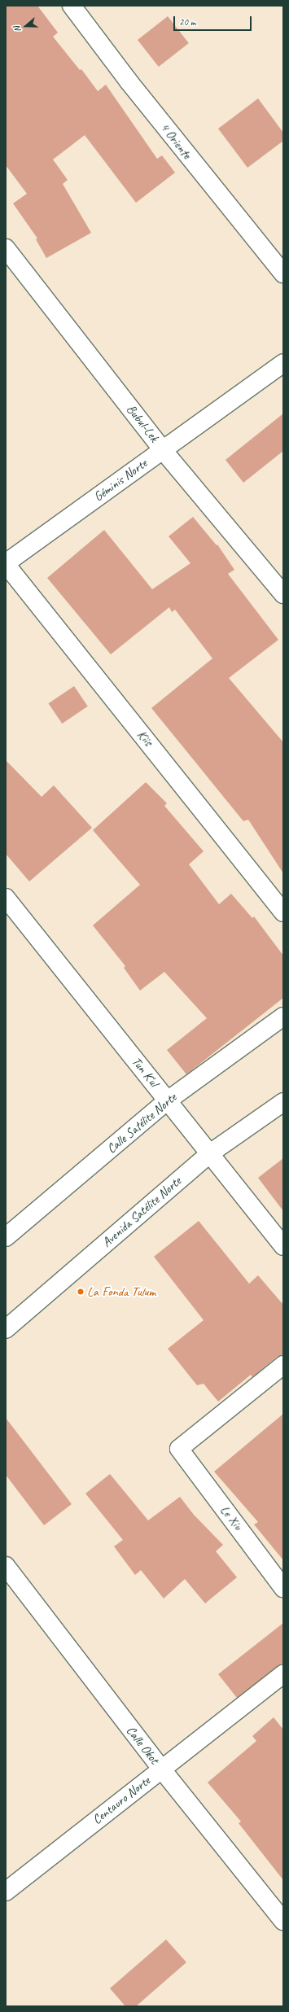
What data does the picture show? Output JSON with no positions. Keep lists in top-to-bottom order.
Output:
{
  "streets": {
    "street": [
      "4 Oriente",
      "Bubul-Lek",
      "Géminis Norte",
      "Kiis",
      "Tun K'ul",
      "Calle Satélite Norte",
      "Avenida Satélite Norte",
      "Le Xiu",
      "Calle Okot",
      "Centauro Norte"
    ]
  },
  "crossings": [
    ["Bubul-Lek", "Géminis Norte"],
    ["Géminis Norte", "Kiis"],
    ["Tun K'ul", "Calle Satélite Norte"],
    ["Tun K'ul", "Avenida Satélite Norte"],
    ["Calle Okot", "Centauro Norte"]
  ],
  "places": ["La Fonda Tulum"],
  "scale_bar": "20 m",
  "north": "left"
}
